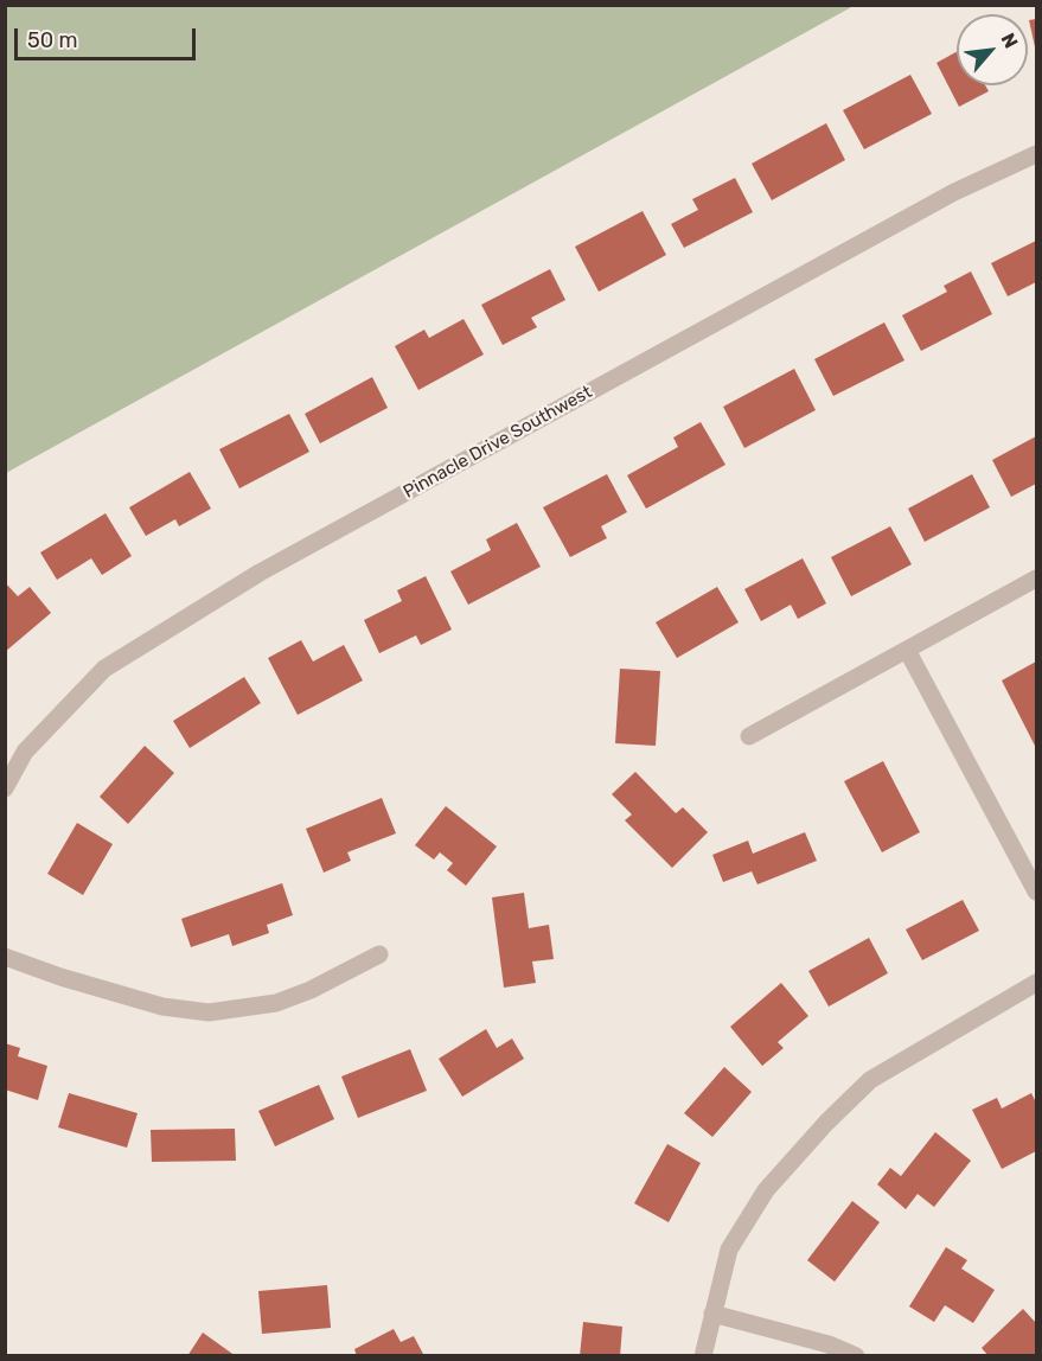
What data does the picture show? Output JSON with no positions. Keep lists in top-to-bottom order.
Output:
{
  "streets": {
    "street": ["Pinnacle Drive Southwest"]
  },
  "scale_bar": "50 m",
  "north": "top right"
}
